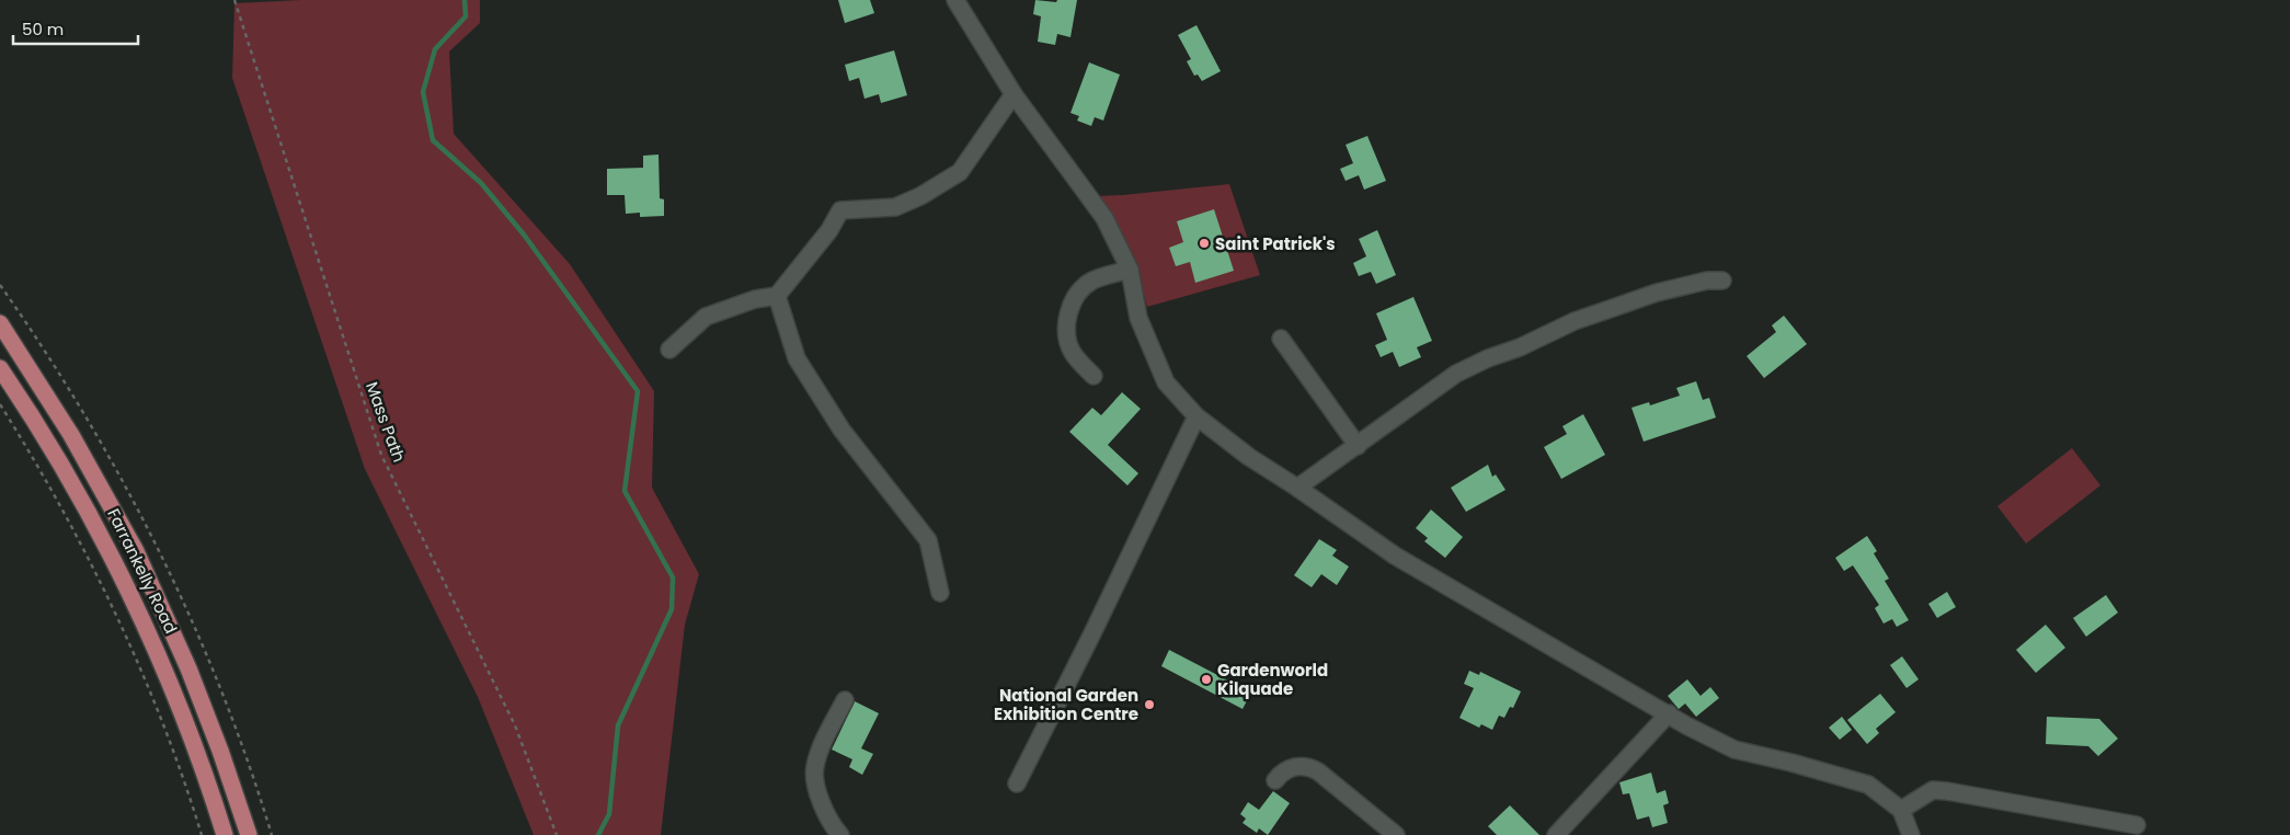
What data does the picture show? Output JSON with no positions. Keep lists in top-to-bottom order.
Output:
{
  "streets": {
    "main road": ["Farrankelly Road"],
    "path": ["Mass Path"]
  },
  "places": ["Saint Patrick's", "Gardenworld Kilquade", "National Garden Exhibition Centre"],
  "scale_bar": "50 m"
}
